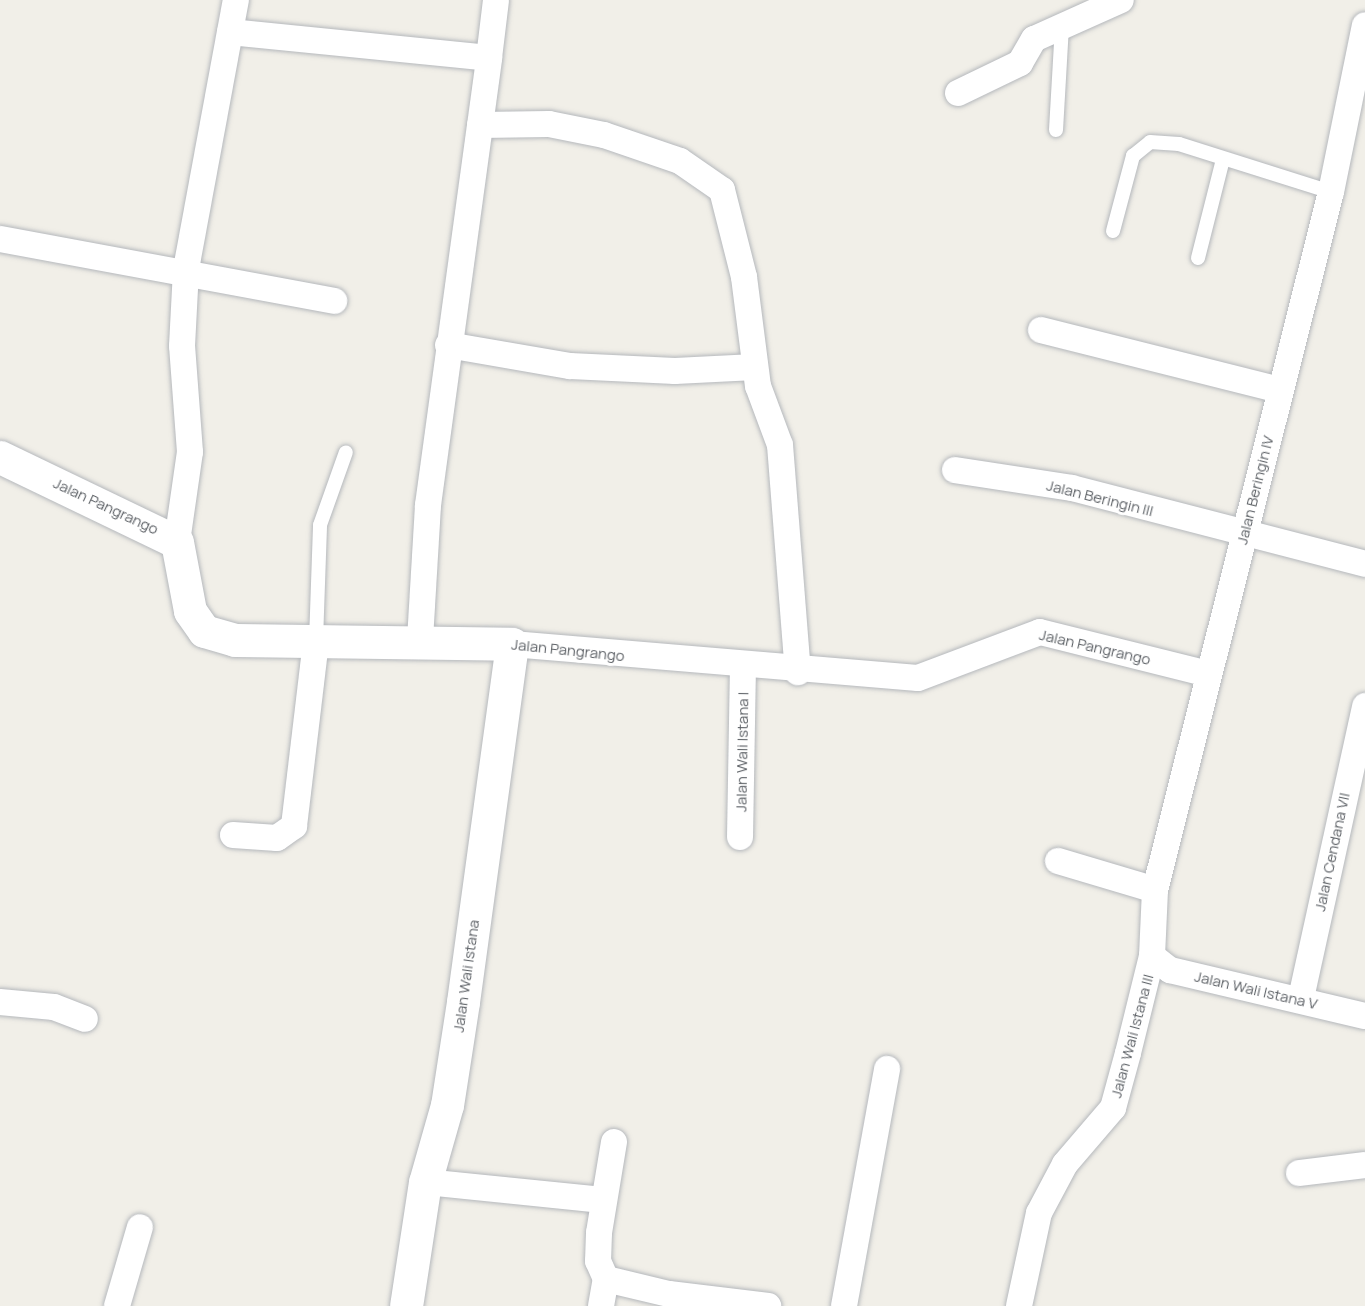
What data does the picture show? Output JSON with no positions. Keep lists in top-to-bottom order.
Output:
{
  "streets": {
    "street": [
      "Jalan Beringin IV",
      "Jalan Beringin III",
      "Jalan Pangrango",
      "Jalan Wali Istana I",
      "Jalan Cendana VII",
      "Jalan Wali Istana",
      "Jalan Wali Istana V",
      "Jalan Wali Istana III"
    ]
  },
  "crossings": [
    ["Jalan Beringin IV", "Jalan Beringin III"],
    ["Jalan Beringin IV", "Jalan Pangrango"],
    ["Jalan Beringin IV", "Jalan Wali Istana V"],
    ["Jalan Beringin IV", "Jalan Wali Istana III"],
    ["Jalan Pangrango", "Jalan Wali Istana I"],
    ["Jalan Pangrango", "Jalan Wali Istana"],
    ["Jalan Cendana VII", "Jalan Wali Istana V"],
    ["Jalan Wali Istana V", "Jalan Wali Istana III"]
  ]
}
